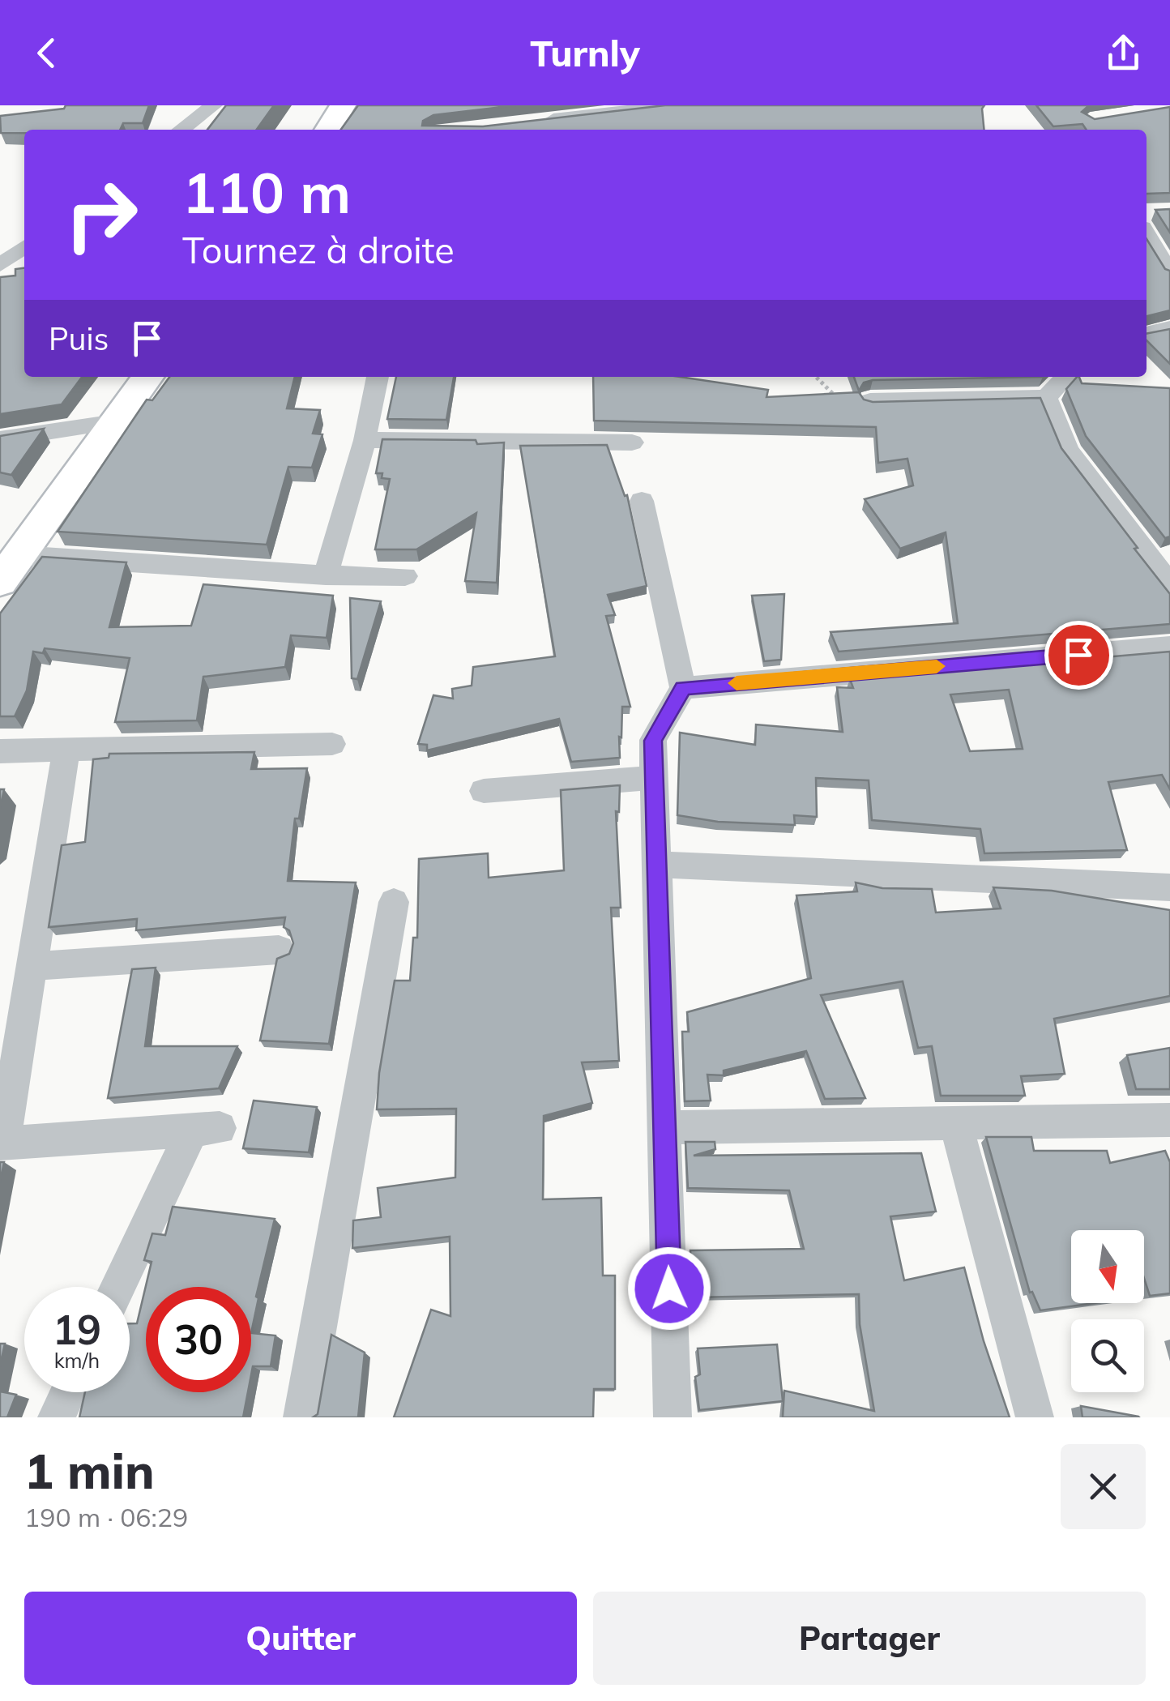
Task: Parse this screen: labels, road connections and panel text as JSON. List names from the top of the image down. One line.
{"north":"bottom","page":{"header":"Turnly","turn":["110 m","Tournez à droite"],"then":"Puis","speed":"19 km/h","limit":"30","heading":["1 min","190 m · 06:29"],"buttons":["Quitter","Partager"]}}
